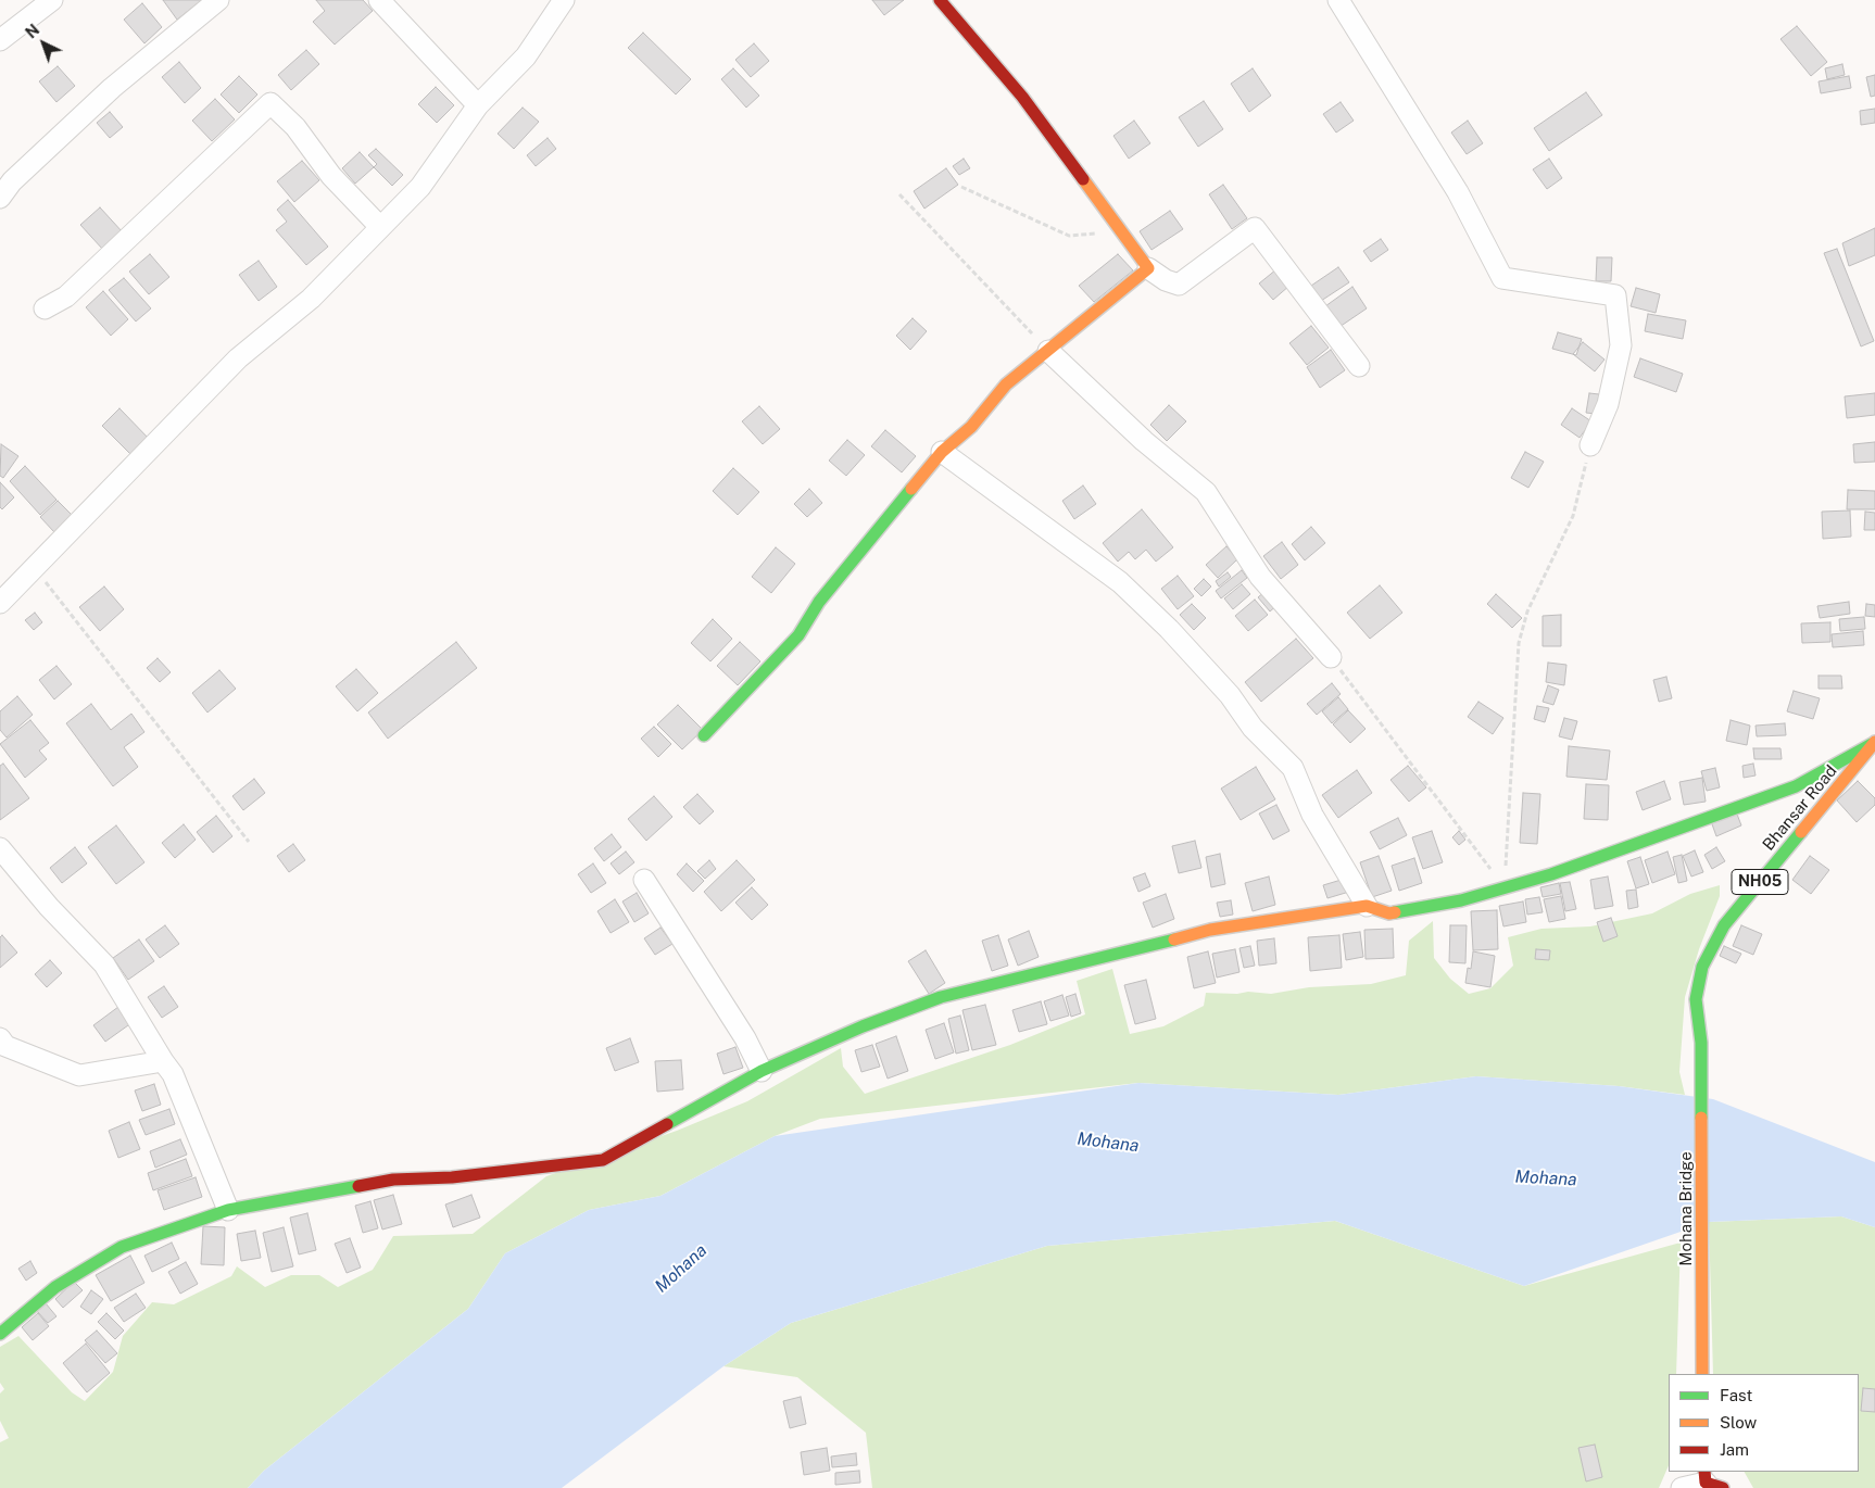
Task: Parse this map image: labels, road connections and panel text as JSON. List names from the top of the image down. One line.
{"streets":{"street":["Bhansar Road","NH05","Mohana Bridge"]},"crossings":[["Bhansar Road","Mohana Bridge"]],"water":["Mohana"],"legend":["Fast","Slow","Jam"],"north":"top left"}
